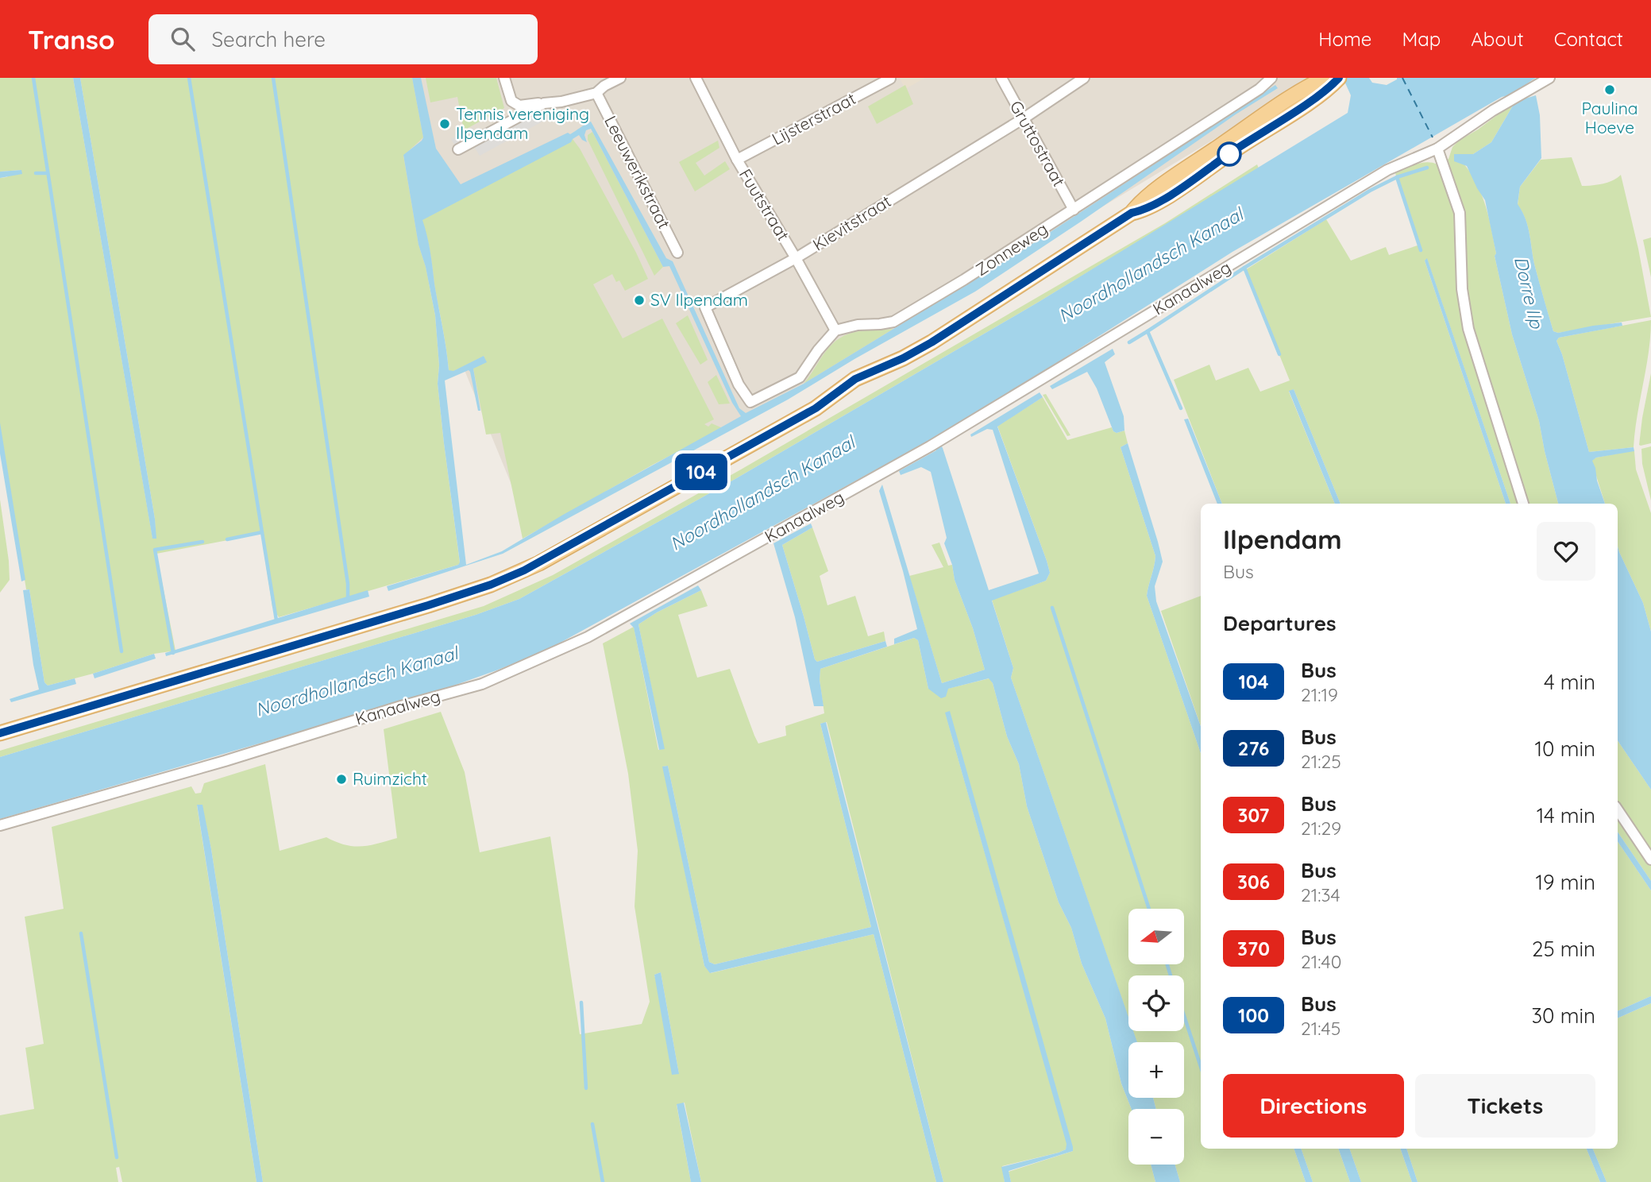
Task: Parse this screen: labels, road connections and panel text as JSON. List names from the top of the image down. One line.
{"streets":{"street":["Lijsterstraat","Gruttostraat","Leeuwerikstraat","Fuutstraat","Kievitstraat","Zonneweg","Kanaalweg"]},"crossings":[["Lijsterstraat","Fuutstraat"],["Gruttostraat","Kievitstraat"],["Gruttostraat","Zonneweg"],["Fuutstraat","Kievitstraat"],["Fuutstraat","Zonneweg"],["Kievitstraat","Zonneweg"]],"water":["Noordhollandsch Kanaal","Dorre Ilp"],"places":["Paulina Hoeve","Tennis vereniging Ilpendam","SV Ilpendam","Ruimzicht"],"lines":["bus line 104"],"north":"left","page":{"header":"Transo","search":"Search here","nav":["Home","Map","About","Contact"],"on_map":"104","heading":[["Ilpendam","Bus"],"Departures"],"list":[{"mark":"104","name":"Bus","note":"21:19","value":"4 min"},{"mark":"276","name":"Bus","note":"21:25","value":"10 min"},{"mark":"307","name":"Bus","note":"21:29","value":"14 min"},{"mark":"306","name":"Bus","note":"21:34","value":"19 min"},{"mark":"370","name":"Bus","note":"21:40","value":"25 min"},{"mark":"100","name":"Bus","note":"21:45","value":"30 min"}],"map_buttons":["+","−"],"buttons":["Directions","Tickets"]}}
